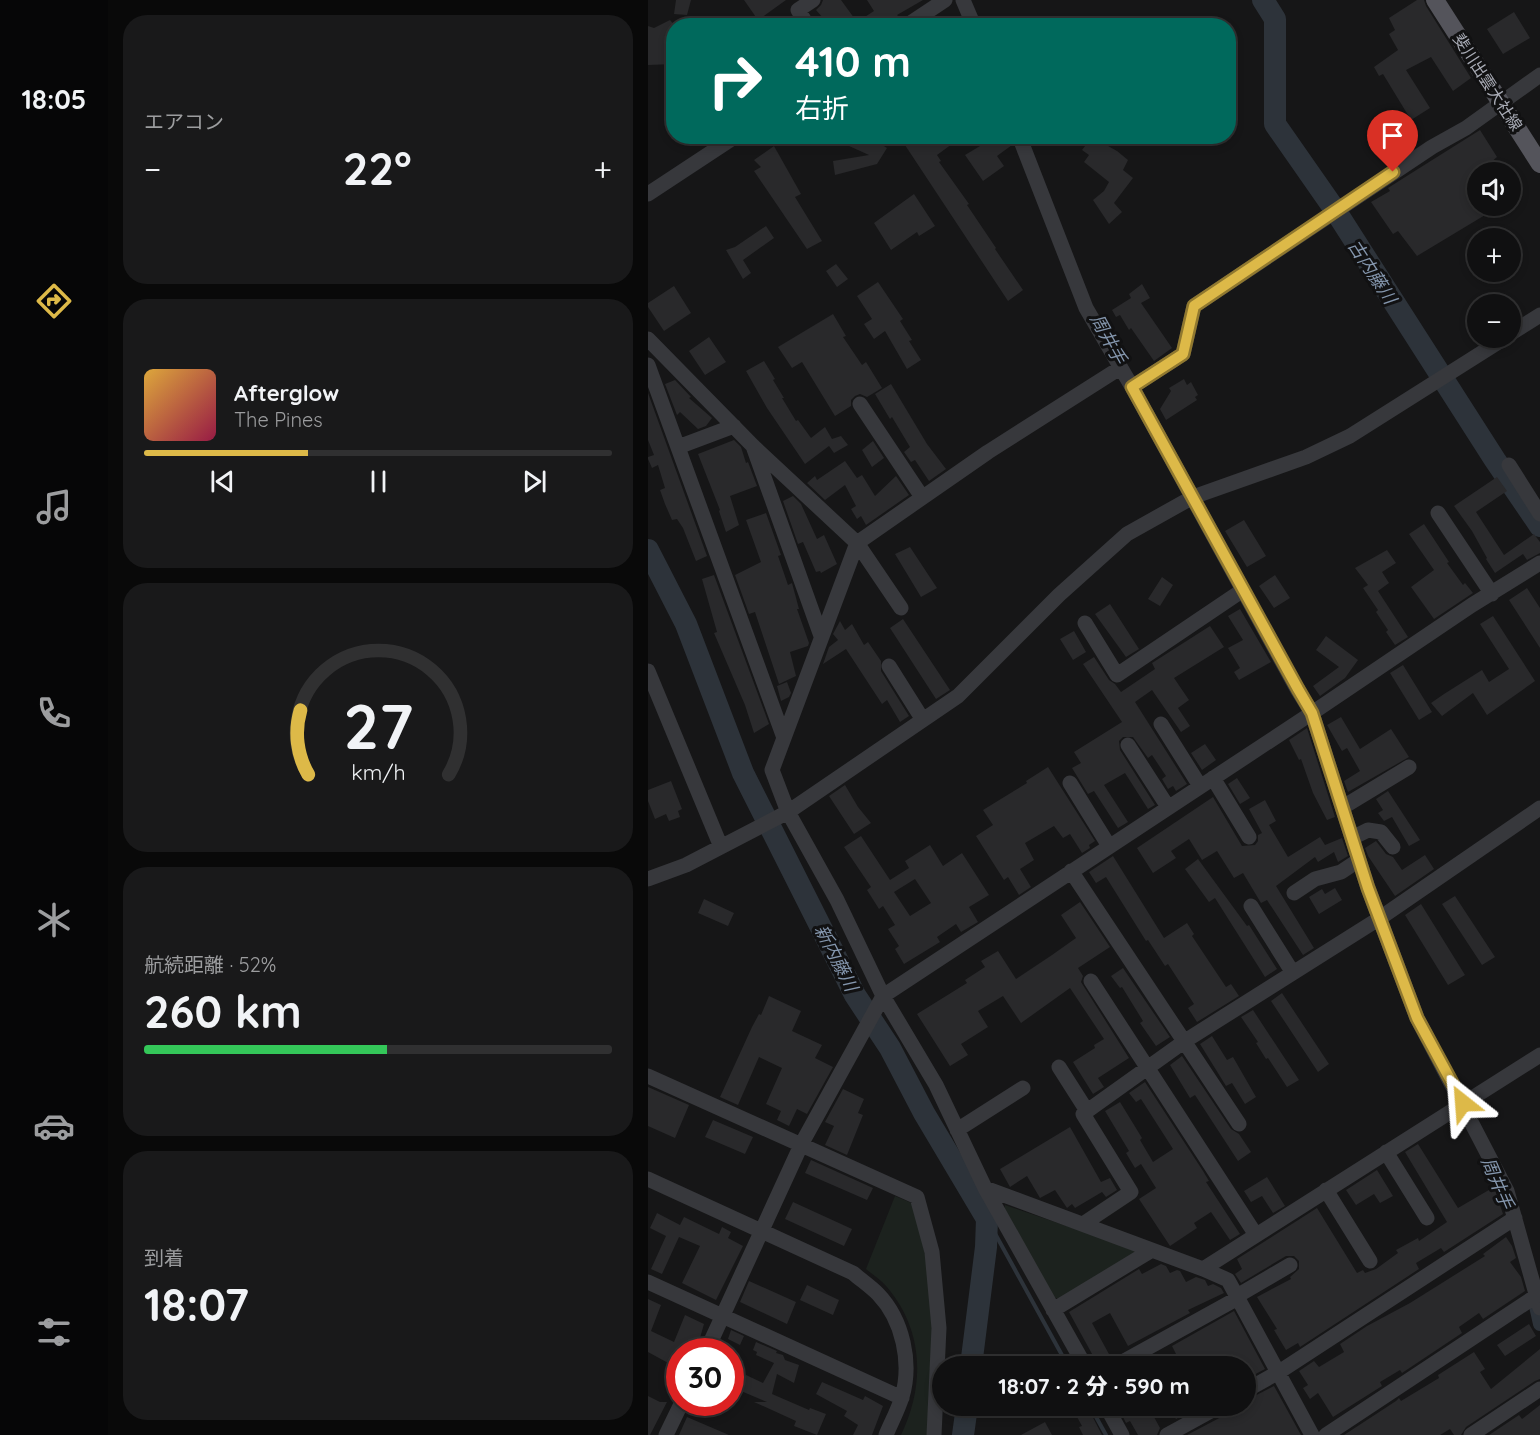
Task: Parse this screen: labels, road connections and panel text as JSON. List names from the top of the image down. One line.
{"streets":{"main road":["斐川出雲大社線"]},"water":["古内藤川","周井手","新内藤川"],"page":{"tabs":"18:05","tile":["エアコン",["航続距離 · 52%","260 km"],["到着","18:07"]],"turn":["410 m","右折"],"heat":["−","22°","+"],"map_buttons":["+","−"],"song":["Afterglow","The Pines"],"limit":"30","trip":"18:07 · 2 分 · 590 m","gauge":["27","km/h"]}}
